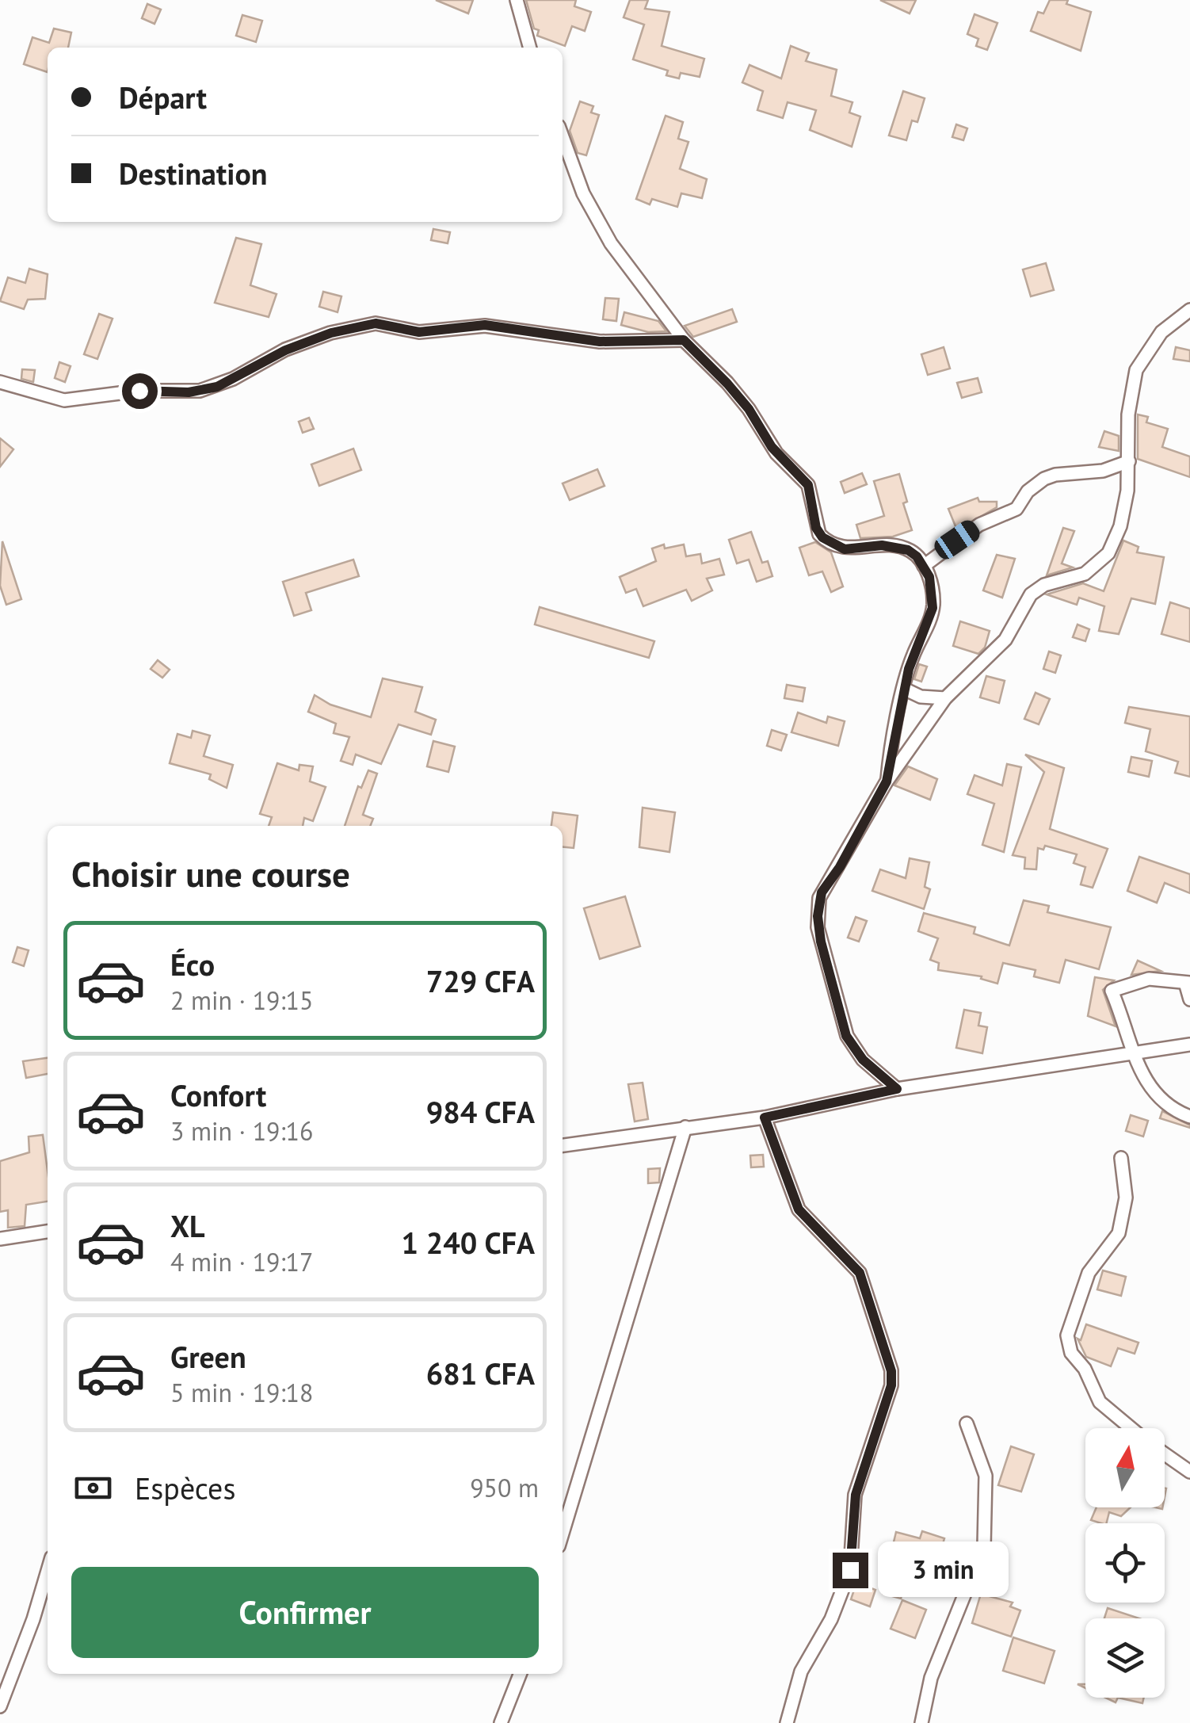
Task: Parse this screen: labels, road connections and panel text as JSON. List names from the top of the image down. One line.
{"north":"top","page":{"banner":["Départ","Destination"],"heading":"Choisir une course","list":[{"name":"Éco","note":"2 min · 19:15","value":"729 CFA"},{"name":"Confort","note":"3 min · 19:16","value":"984 CFA"},{"name":"XL","note":"4 min · 19:17","value":"1 240 CFA"},{"name":"Green","note":"5 min · 19:18","value":"681 CFA"}],"pay":["Espèces","950 m"],"bubble":"3 min","buttons":"Confirmer"}}
